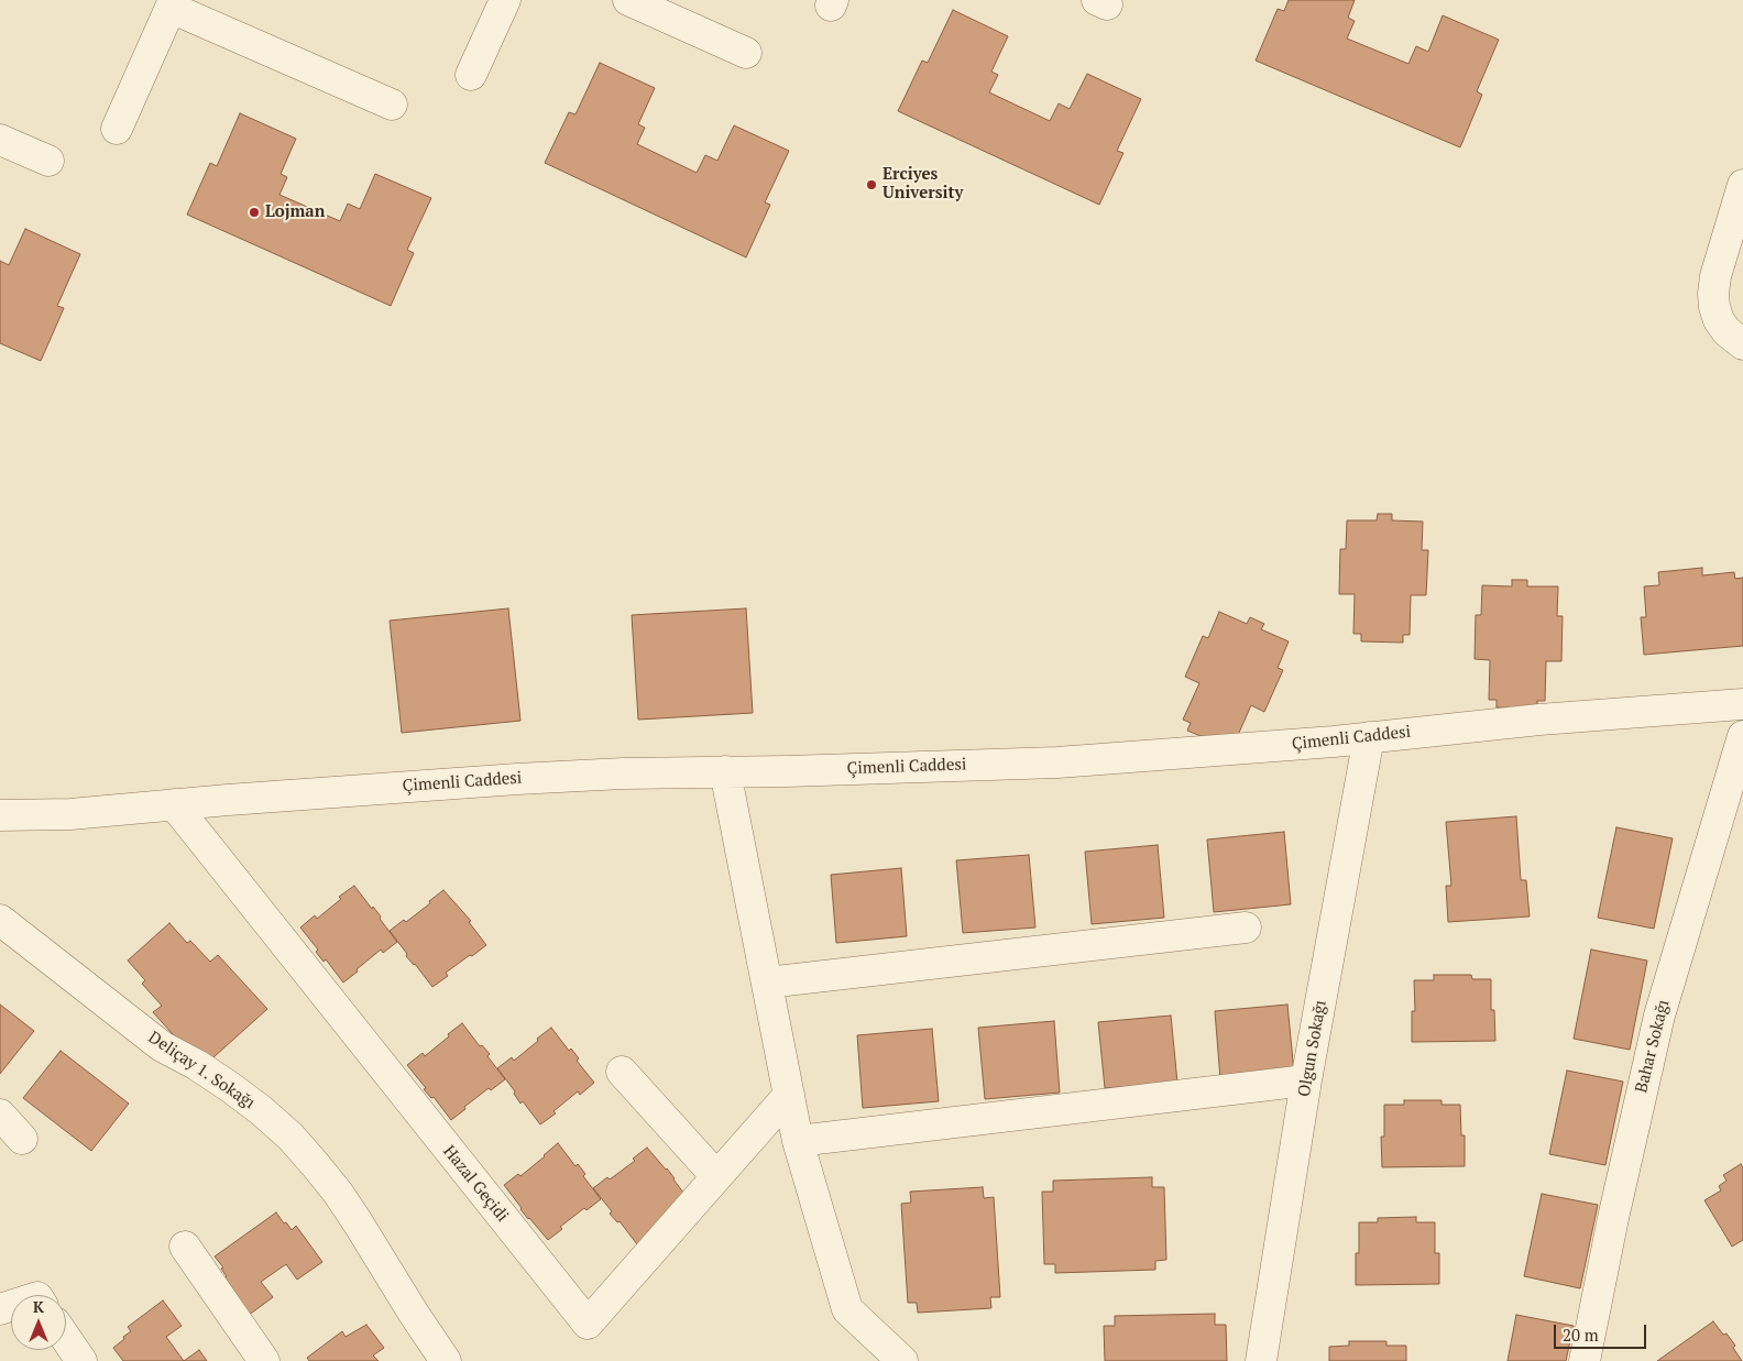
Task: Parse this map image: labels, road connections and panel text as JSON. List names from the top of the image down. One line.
{"streets":{"street":["Çimenli Caddesi","Bahar Sokağı","Olgun Sokağı","Deliçay 1. Sokağı","Hazal Geçidi"]},"crossings":[["Çimenli Caddesi","Olgun Sokağı"],["Çimenli Caddesi","Hazal Geçidi"]],"places":["Erciyes University","Lojman"],"scale_bar":"20 m","north":"top"}
